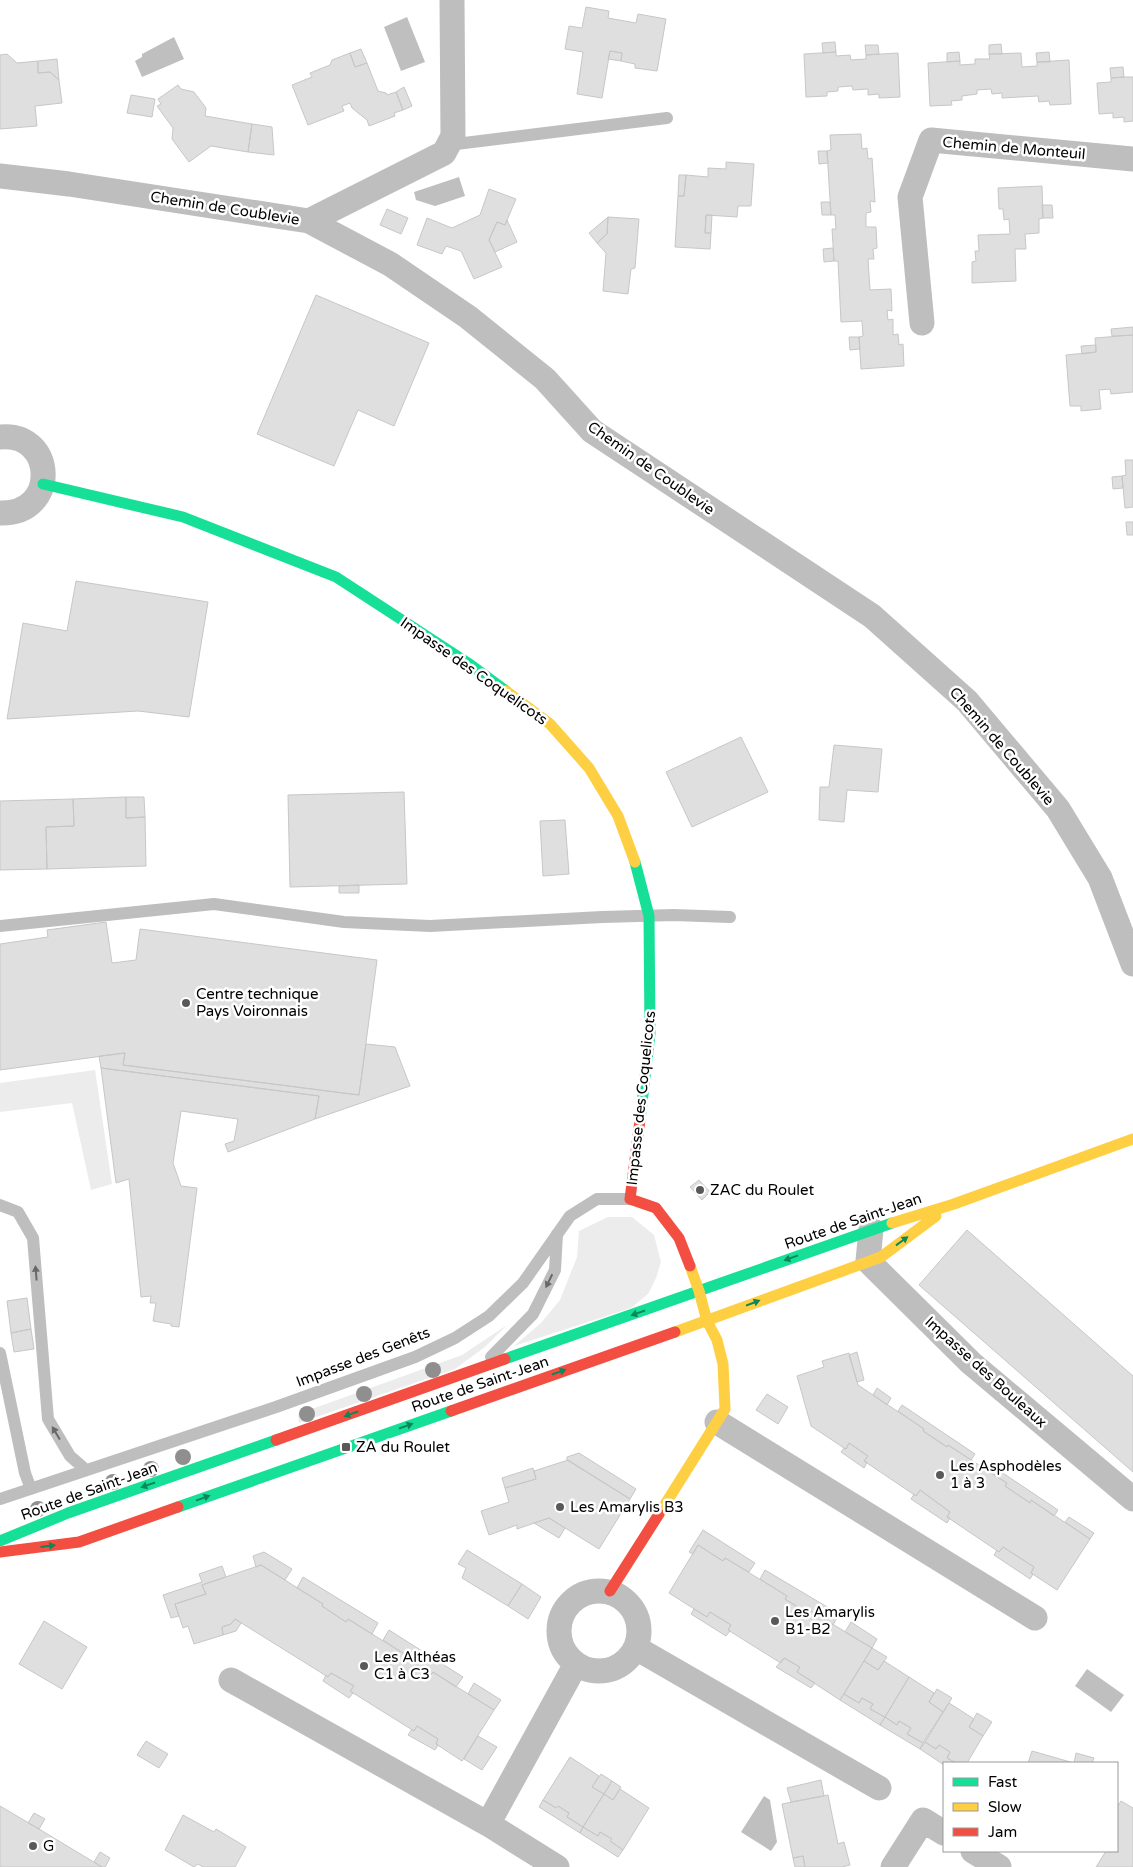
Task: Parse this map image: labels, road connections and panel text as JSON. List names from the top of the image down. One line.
{"streets":{"main road":["Impasse des Coquelicots","Route de Saint-Jean","Impasse des Genêts"],"street":["Chemin de Monteuil","Chemin de Coublevie","Impasse des Bouleaux"]},"crossings":[["Impasse des Coquelicots","Impasse des Genêts"],["Route de Saint-Jean","Impasse des Genêts"],["Route de Saint-Jean","Impasse des Bouleaux"]],"places":{"other":["Centre technique Pays Voironnais","ZAC du Roulet","Les Asphodèles 1 à 3","Les Amarylis B3","Les Amarylis B1-B2","Les Althéas C1 à C3","G"],"transit":["ZA du Roulet"]},"legend":["Fast","Slow","Jam"]}
